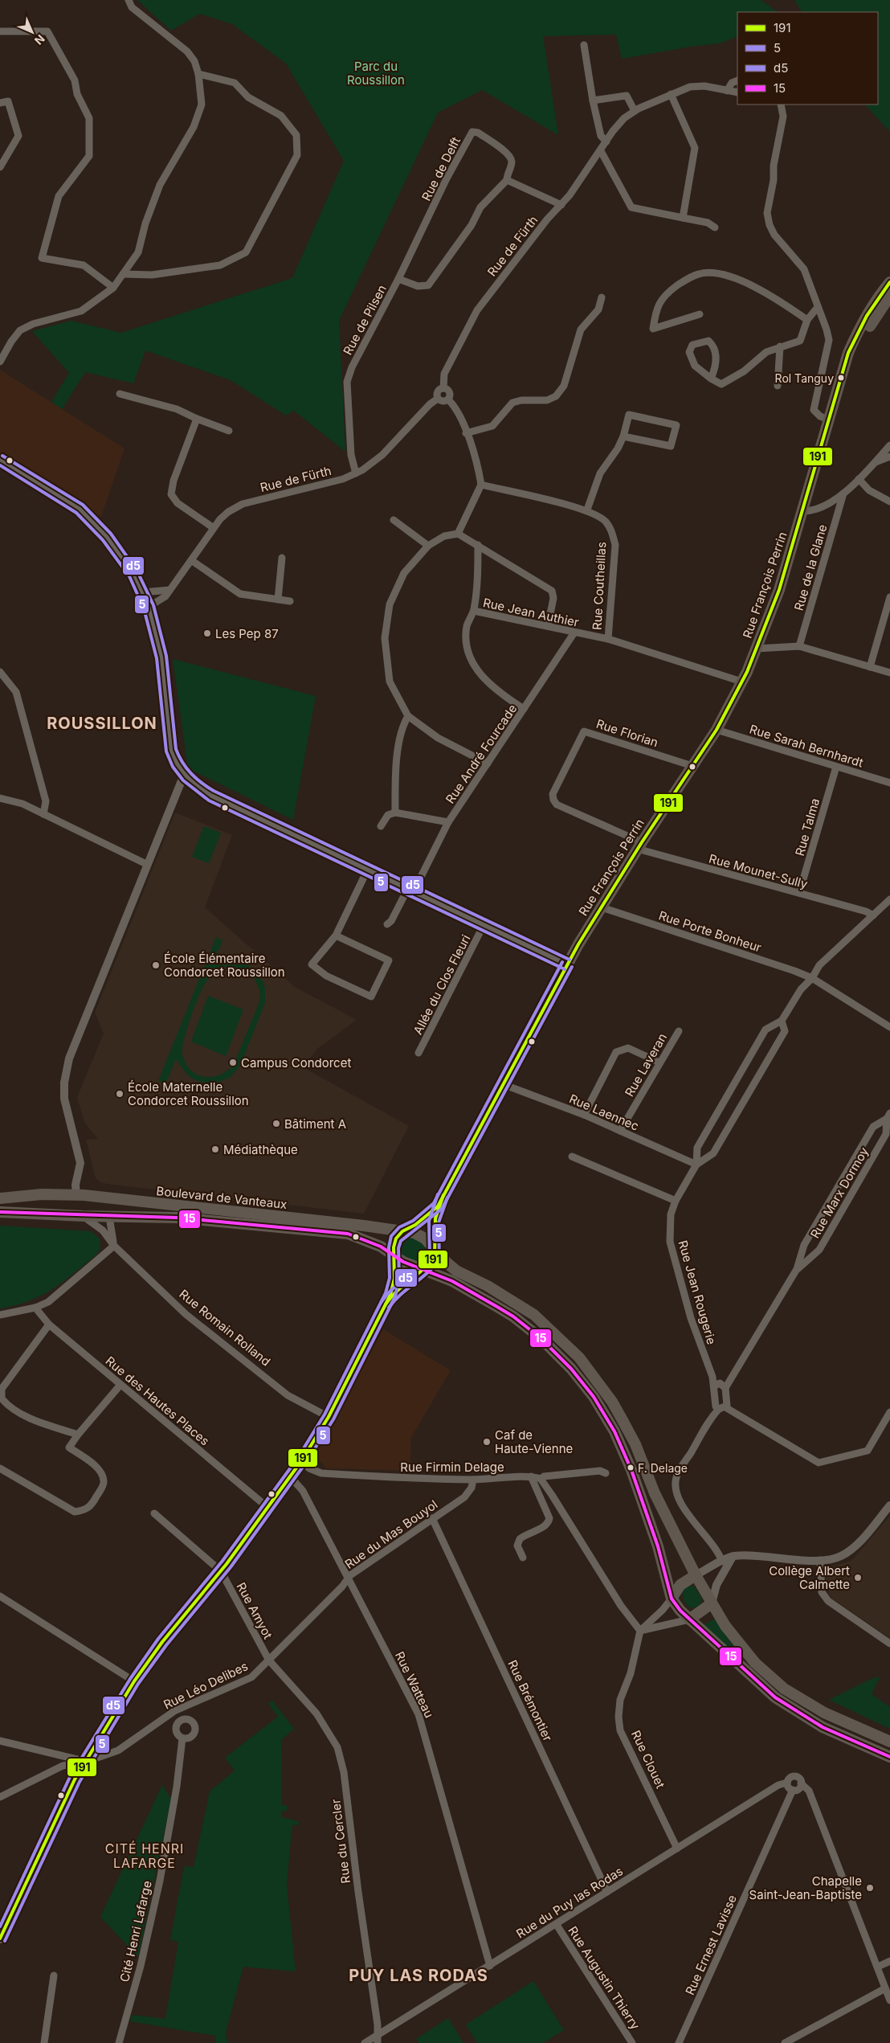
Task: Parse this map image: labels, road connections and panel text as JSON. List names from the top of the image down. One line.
{"streets":{"main road":["Rue François Perrin","Boulevard de Vanteaux"],"street":["Rue de Delft","Rue de Fürth","Rue de Pilsen","Rue de la Glane","Rue Coutheillas","Rue Jean Authier","Rue Florian","Rue Sarah Bernhardt","Rue André Fourcade","Rue Talma","Rue Mounet-Sully","Rue Porte Bonheur","Allée du Clos Fleuri","Rue Laveran","Rue Laennec","Rue Marx Dormoy","Rue Jean Rougerie","Rue Romain Rolland","Rue des Hautes Places","Rue Firmin Delage","Rue du Mas Bouyol","Rue Amyot","Rue Watteau","Rue Léo Delibes","Rue Brémontier","Rue Clouet","Rue du Cercler","Rue du Puy las Rodas","Cité Henri Lafarge","Rue Ernest Lavisse","Rue Augustin Thierry"]},"crossings":[["Rue de Delft","Rue de Pilsen"],["Rue de Fürth","Rue de Pilsen"],["Rue François Perrin","Rue Coutheillas"],["Rue François Perrin","Rue Florian"],["Rue François Perrin","Rue Sarah Bernhardt"],["Rue François Perrin","Rue Mounet-Sully"],["Rue François Perrin","Rue Porte Bonheur"],["Rue François Perrin","Rue Laennec"],["Rue François Perrin","Boulevard de Vanteaux"],["Rue François Perrin","Rue Romain Rolland"],["Rue François Perrin","Rue des Hautes Places"],["Rue François Perrin","Rue Firmin Delage"],["Rue François Perrin","Rue Amyot"],["Rue François Perrin","Rue Watteau"],["Rue François Perrin","Rue Léo Delibes"],["Rue Coutheillas","Rue Jean Authier"],["Rue Jean Authier","Rue André Fourcade"],["Rue Florian","Rue Mounet-Sully"],["Rue Sarah Bernhardt","Rue Talma"],["Rue Talma","Rue Mounet-Sully"],["Rue Mounet-Sully","Rue Jean Rougerie"],["Rue Porte Bonheur","Rue Jean Rougerie"],["Rue Laveran","Rue Laennec"],["Rue Laennec","Rue Jean Rougerie"],["Boulevard de Vanteaux","Rue Romain Rolland"],["Rue Firmin Delage","Rue du Mas Bouyol"],["Rue du Mas Bouyol","Rue Amyot"],["Rue du Mas Bouyol","Rue Watteau"],["Rue du Mas Bouyol","Rue Léo Delibes"],["Rue du Mas Bouyol","Rue Brémontier"],["Rue du Mas Bouyol","Rue du Cercler"],["Rue Amyot","Rue Léo Delibes"],["Rue Amyot","Rue du Cercler"],["Rue Watteau","Rue du Puy las Rodas"],["Rue Léo Delibes","Rue du Cercler"],["Rue Brémontier","Rue du Puy las Rodas"],["Rue Clouet","Rue du Puy las Rodas"],["Rue du Cercler","Rue du Puy las Rodas"],["Rue du Puy las Rodas","Rue Ernest Lavisse"],["Rue du Puy las Rodas","Rue Augustin Thierry"]],"districts":["ROUSSILLON","CITÉ HENRI LAFARGE","PUY LAS RODAS"],"parks":["Parc du Roussillon"],"places":["Rol Tanguy","Les Pep 87","École Élémentaire Condorcet Roussillon","Campus Condorcet","École Maternelle Condorcet Roussillon","Bâtiment A","Médiathèque","Caf de Haute-Vienne","F. Delage","Collège Albert Calmette","Chapelle Saint-Jean-Baptiste"],"lines":["transit line 191","transit line d5","transit line 5","transit line 15"],"legend":["191","5","d5","15"],"north":"bottom right"}
